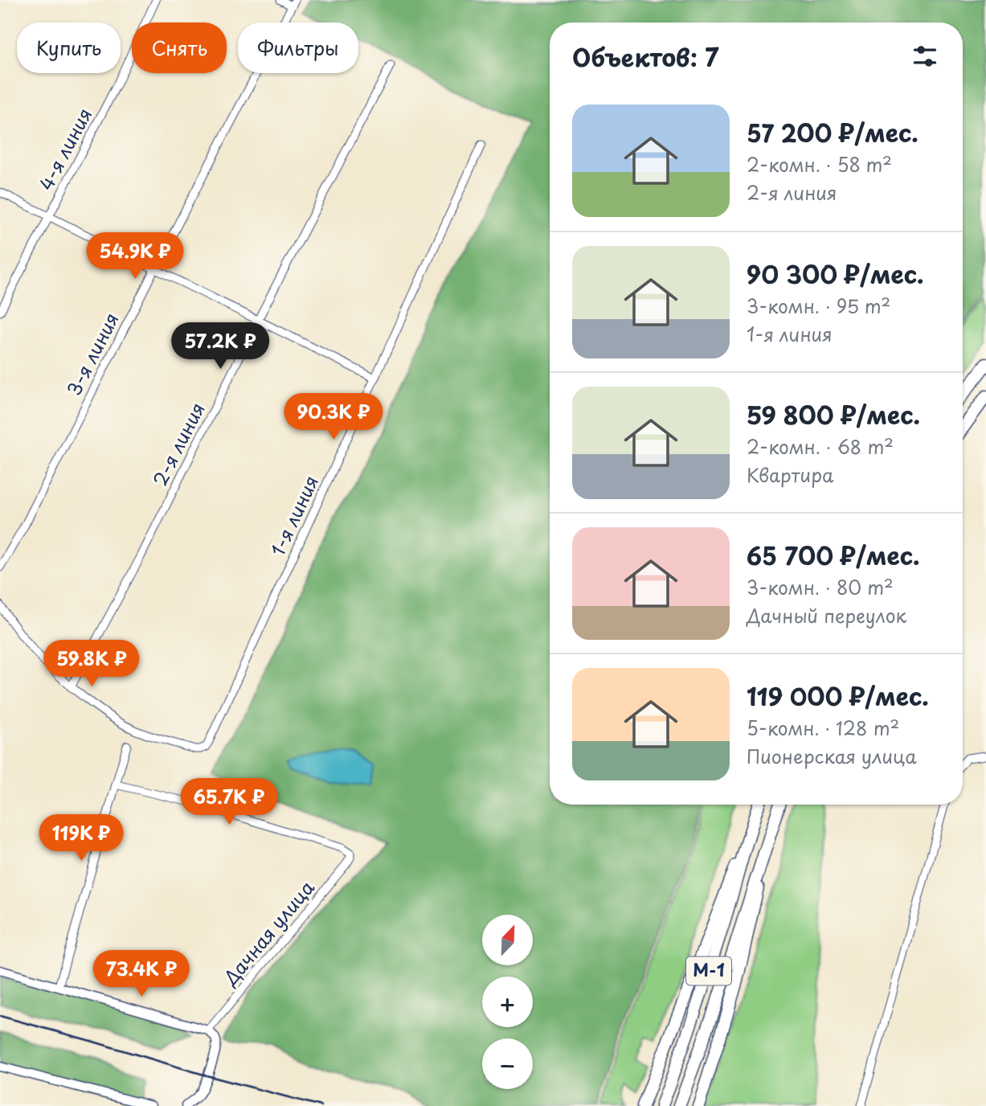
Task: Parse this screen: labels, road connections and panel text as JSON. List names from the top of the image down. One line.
{"streets":{"main road":["М-1"],"street":["4-я линия","3-я линия","2-я линия","1-я линия","Дачная улица"]},"crossings":[["2-я линия","1-я линия"]],"north":"top right","page":{"chip":["Купить","Снять","Фильтры"],"heading":"Объектов: 7","list":[{"name":"57 200 ₽/мес.","note":"2-комн. · 58 m² · 2-я линия"},{"name":"90 300 ₽/мес.","note":"3-комн. · 95 m² · 1-я линия"},{"name":"59 800 ₽/мес.","note":"2-комн. · 68 m² · Квартира"},{"name":"65 700 ₽/мес.","note":"3-комн. · 80 m² · Дачный переулок"},{"name":"119 000 ₽/мес.","note":"5-комн. · 128 m² · Пионерская улица"}],"price":["54.9K ₽","57.2K ₽","90.3K ₽","59.8K ₽","65.7K ₽","119K ₽","73.4K ₽"],"map_buttons":["+","−"]}}
